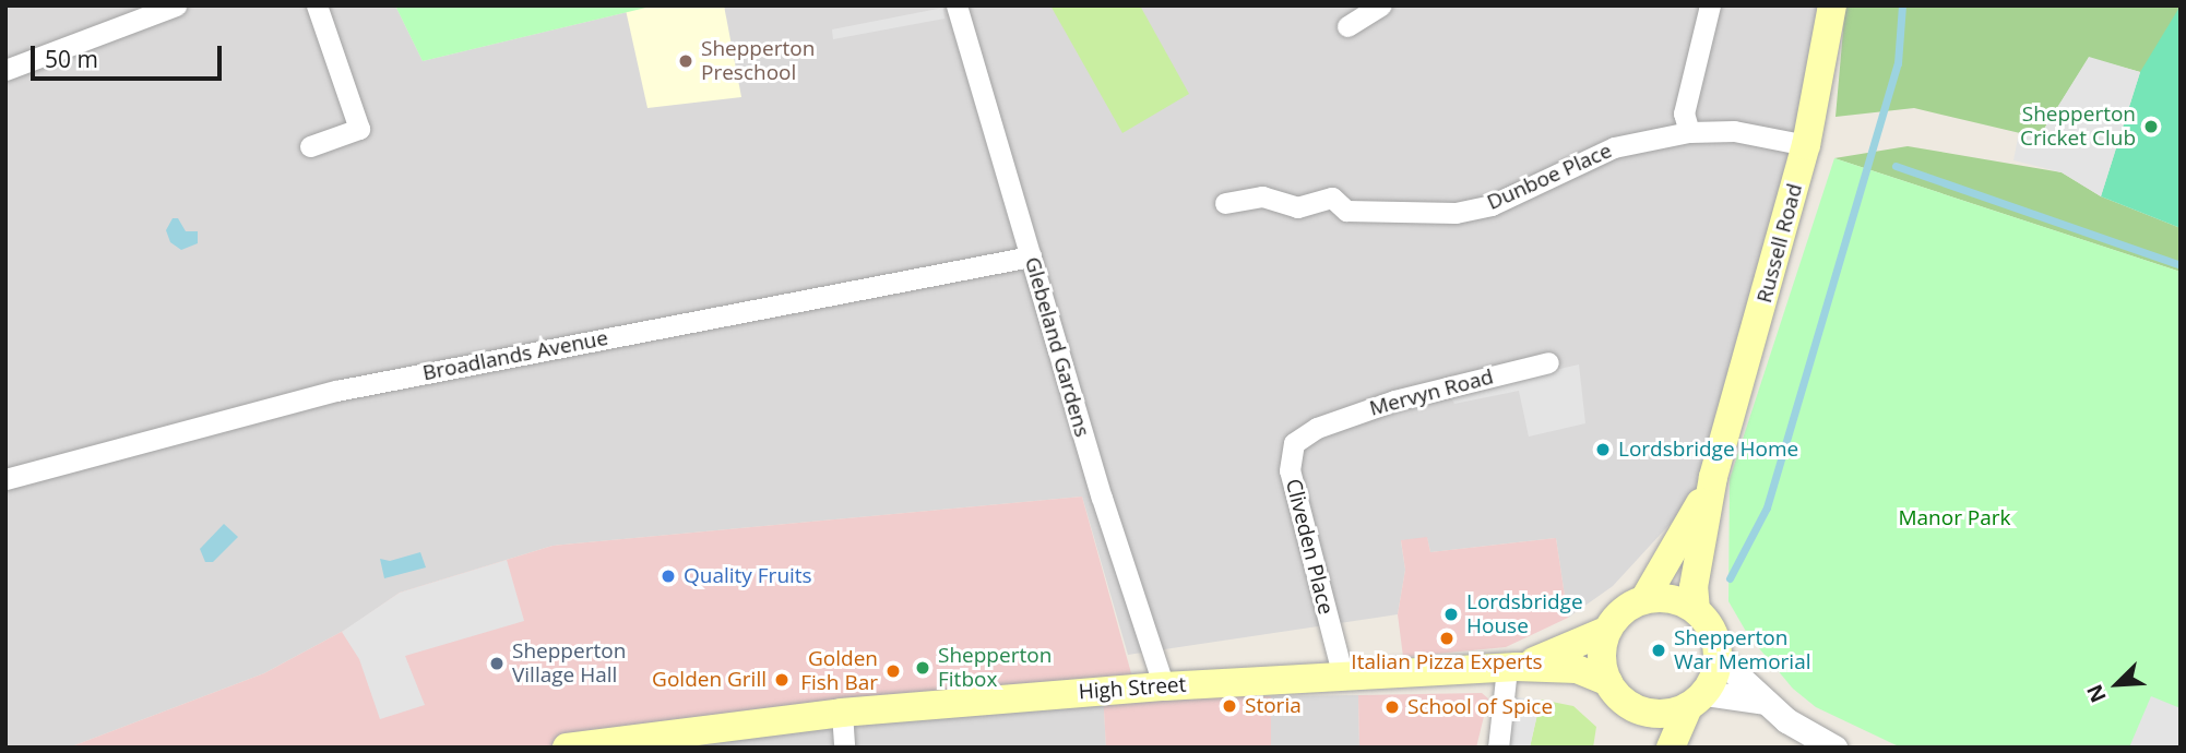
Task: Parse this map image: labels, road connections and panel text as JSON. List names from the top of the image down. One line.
{"streets":{"main road":["Russell Road","High Street"],"street":["Dunboe Place","Glebeland Gardens","Broadlands Avenue","Mervyn Road","Cliveden Place"]},"crossings":[["Dunboe Place","Russell Road"],["Russell Road","High Street"],["Glebeland Gardens","Broadlands Avenue"],["Glebeland Gardens","High Street"],["Mervyn Road","Cliveden Place"],["Cliveden Place","High Street"]],"parks":["Manor Park"],"places":["Shepperton Preschool","Shepperton Cricket Club","Lordsbridge Home","Quality Fruits","Lordsbridge House","Italian Pizza Experts","Shepperton War Memorial","Shepperton Village Hall","Shepperton Fitbox","Golden Fish Bar","Golden Grill","Storia","School of Spice"],"scale_bar":"50 m","north":"bottom left"}
